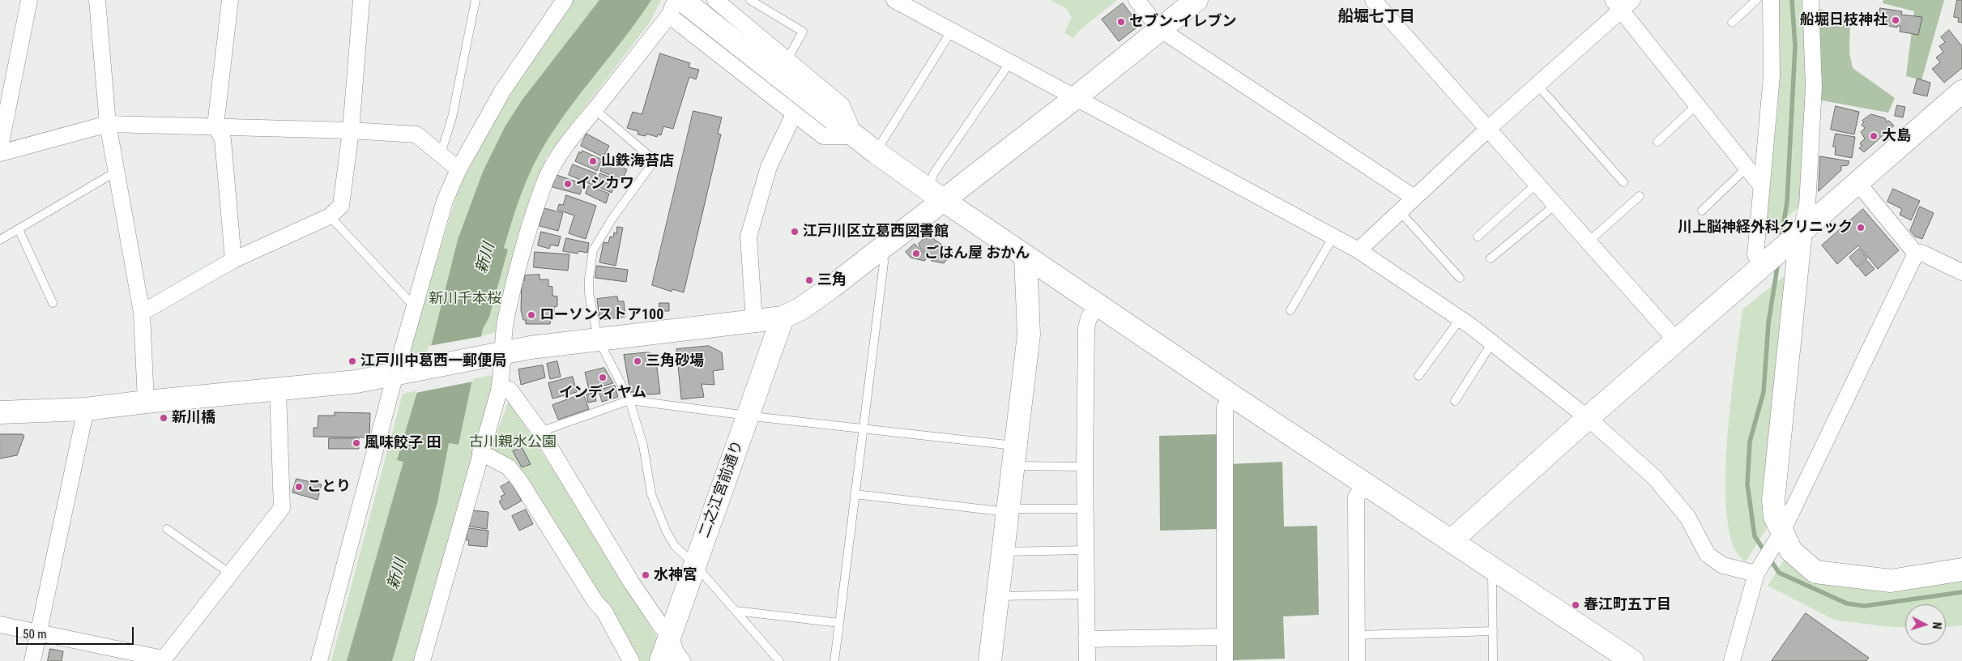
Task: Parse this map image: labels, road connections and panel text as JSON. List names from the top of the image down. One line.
{"streets":{"street":["二之江宮前通り"]},"districts":["船堀七丁目"],"water":["新川"],"parks":["新川千本桜","古川親水公園"],"places":["船堀日枝神社","セブン-イレブン","大島","山鉄海苔店","イシカワ","川上脳神経外科クリニック","江戸川区立葛西図書館","ごはん屋 おかん","三角","ローソンストア100","江戸川中葛西一郵便局","三角砂場","インディヤム","新川橋","風味餃子 田","ことり","水神宮","春江町五丁目"],"scale_bar":"50 m","north":"right"}
